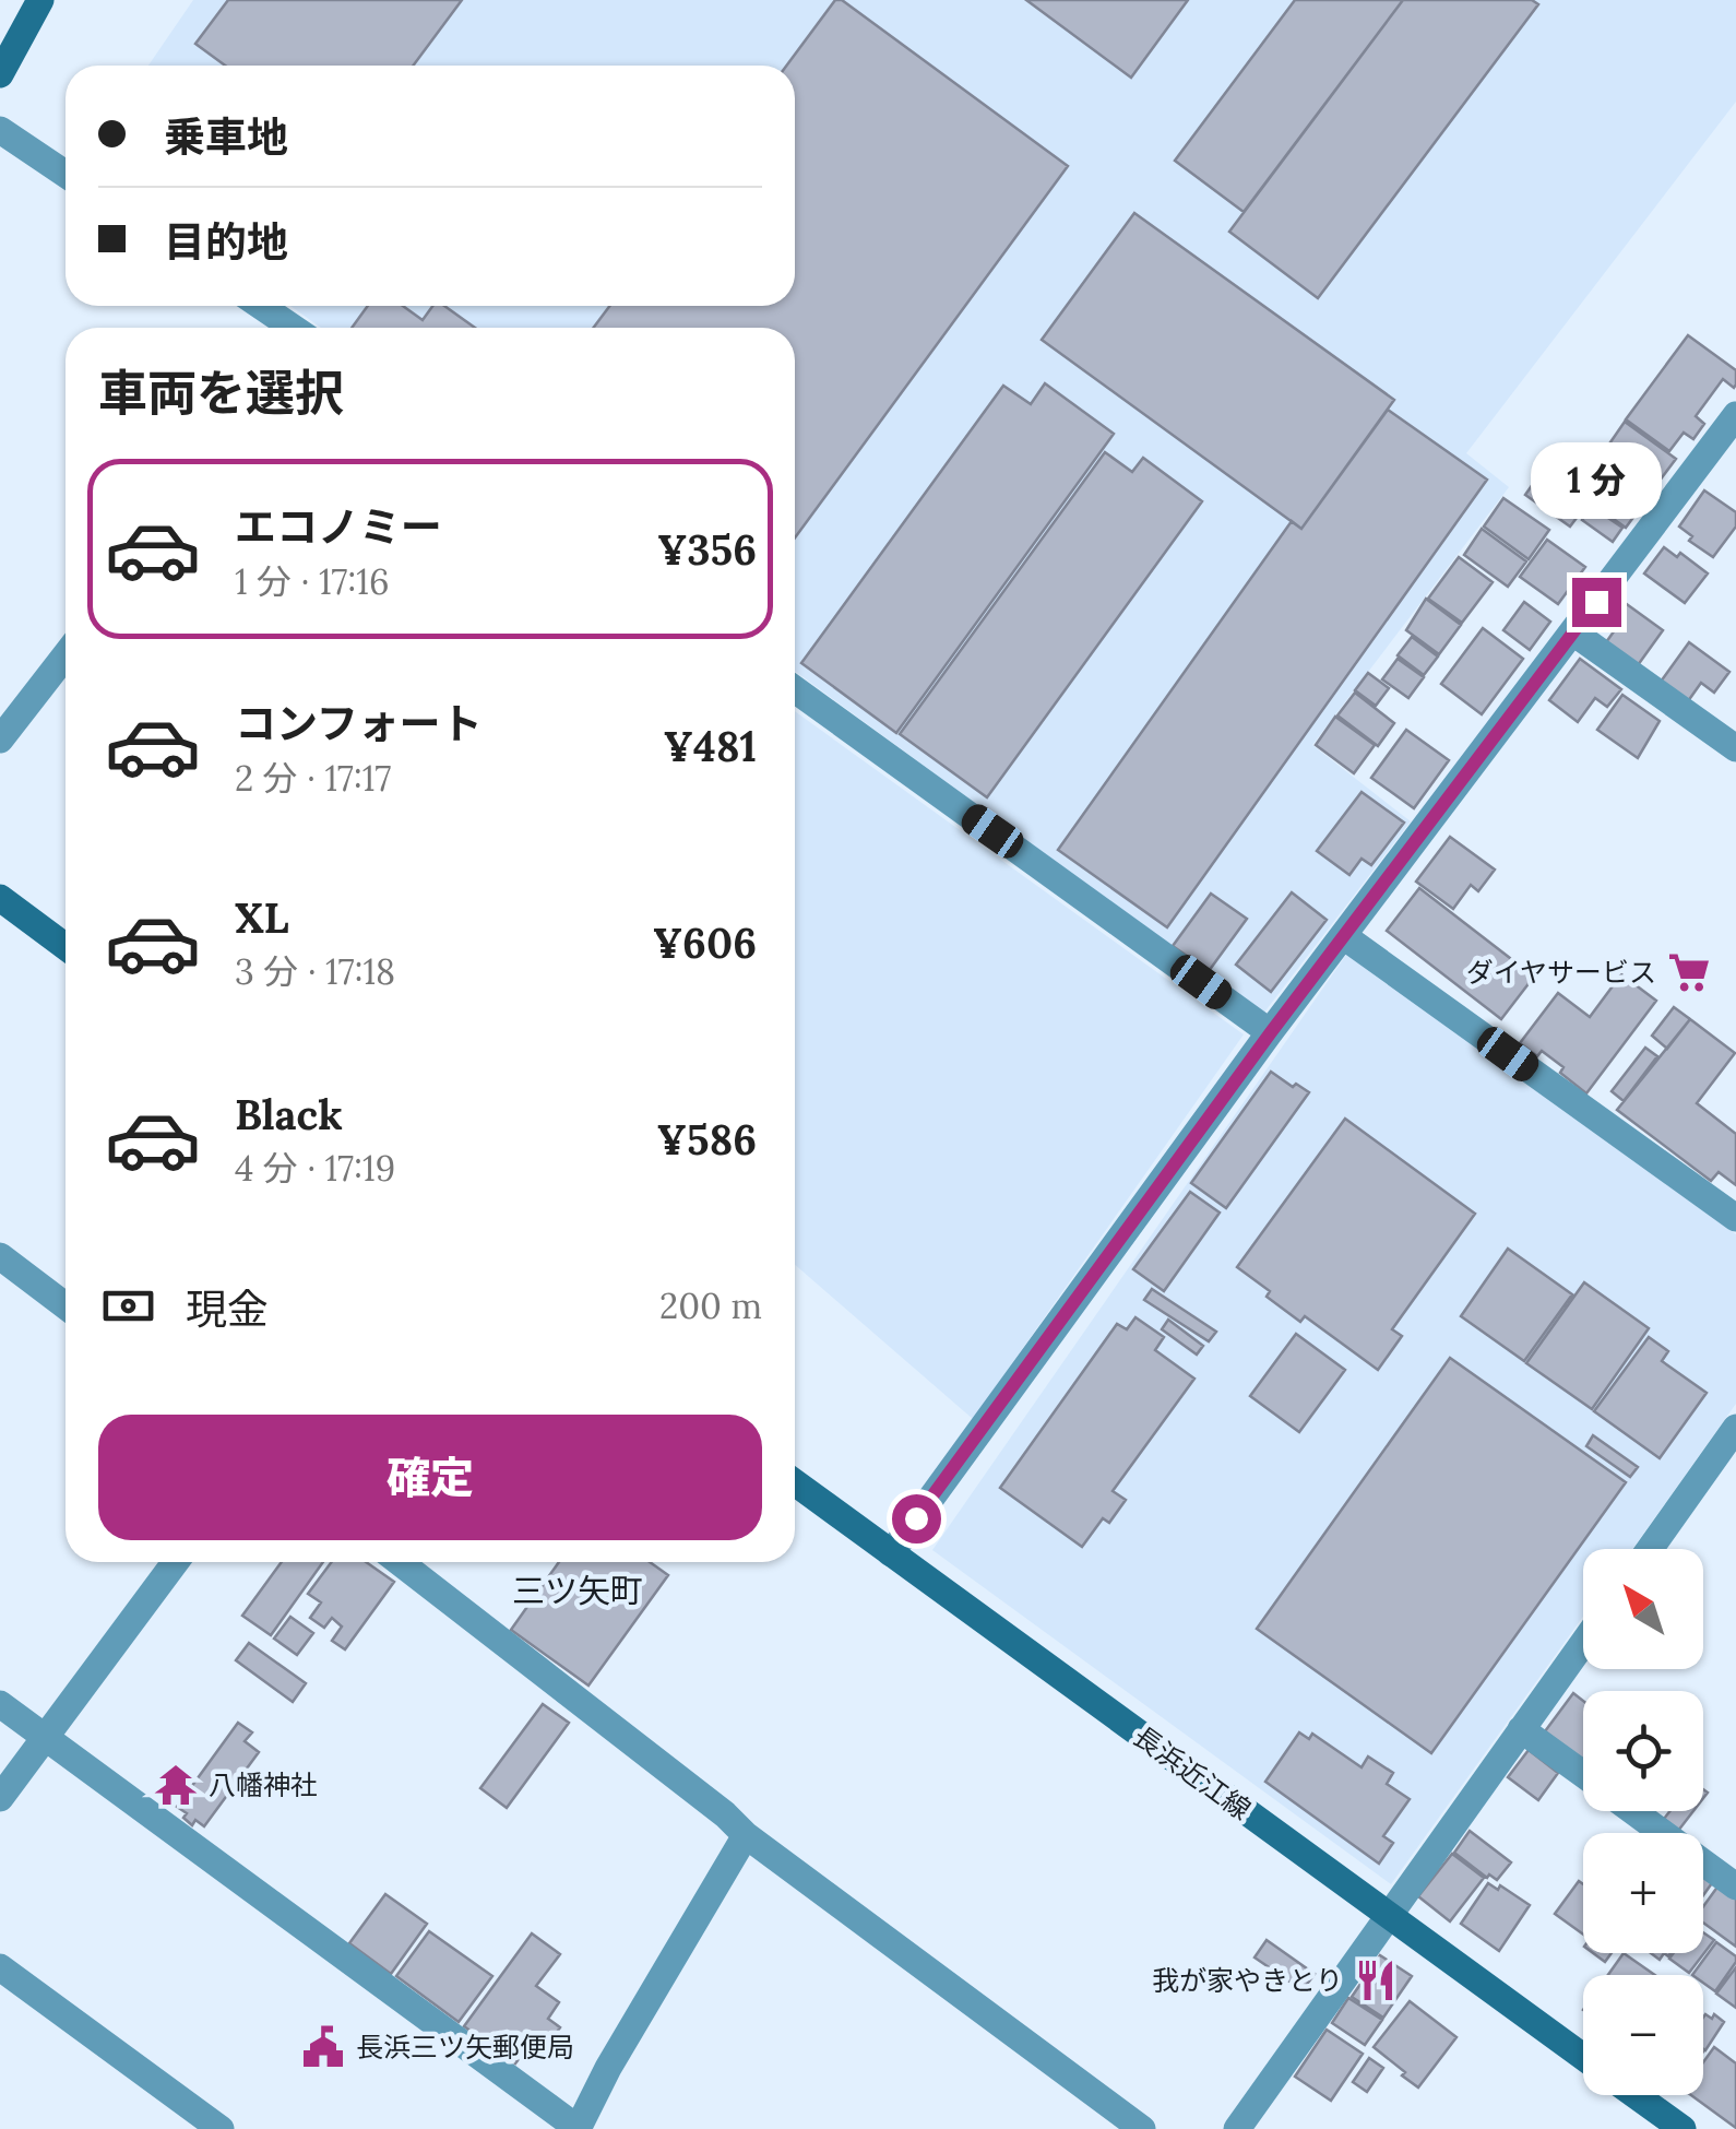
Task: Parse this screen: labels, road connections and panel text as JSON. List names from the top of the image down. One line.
{"streets":{"main road":["長浜近江線"]},"districts":["三ツ矢町"],"places":{"supermarket":["ダイヤサービス"],"temple":["八幡神社"],"restaurant":["我が家やきとり"],"public building":["長浜三ツ矢郵便局"]},"north":"top left","page":{"banner":["乗車地","目的地"],"heading":"車両を選択","bubble":"1 分","list":[{"name":"エコノミー","note":"1 分 · 17:16","value":"¥356"},{"name":"コンフォート","note":"2 分 · 17:17","value":"¥481"},{"name":"XL","note":"3 分 · 17:18","value":"¥606"},{"name":"Black","note":"4 分 · 17:19","value":"¥586"}],"pay":["現金","200 m"],"buttons":"確定","map_buttons":["+","−"]}}
